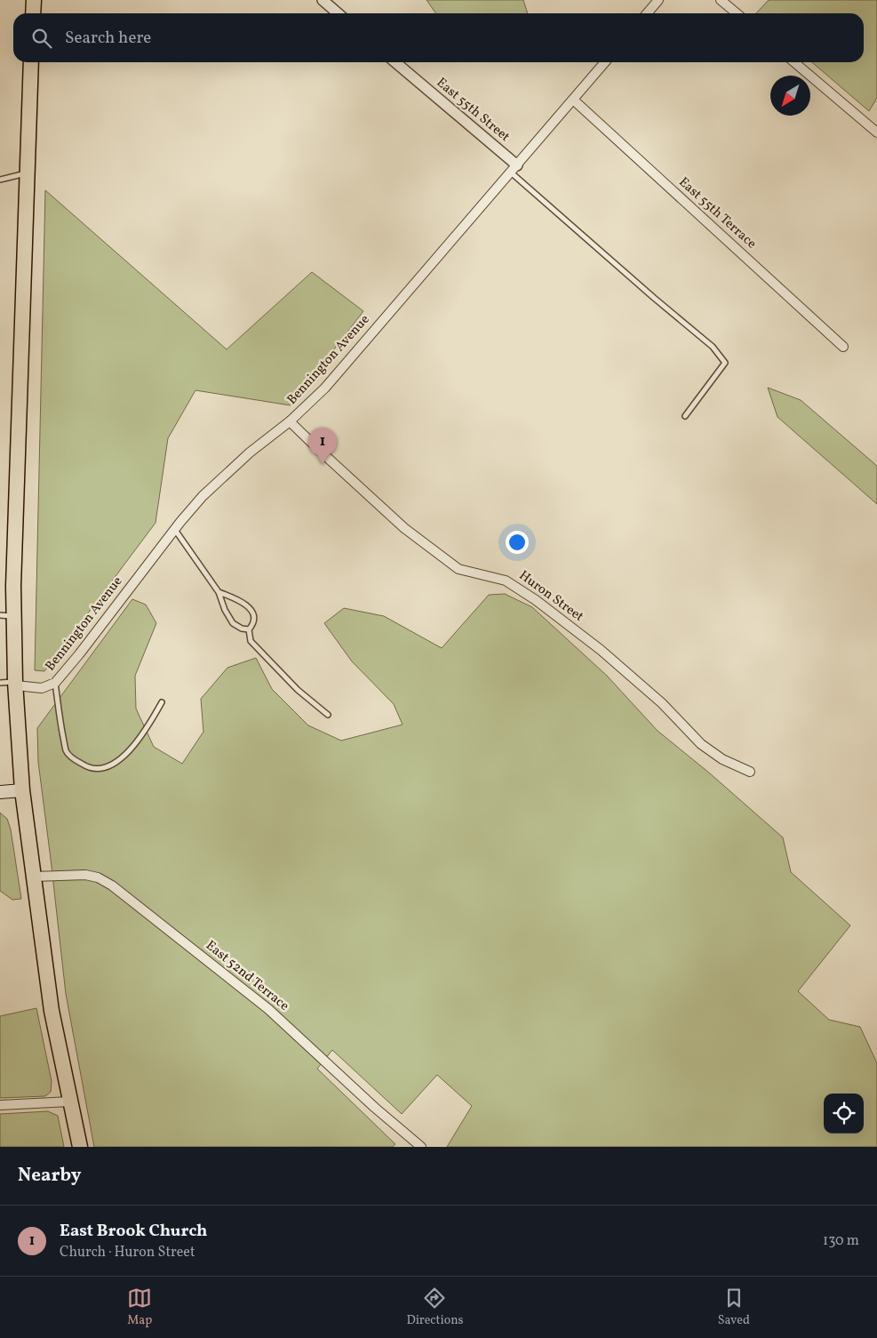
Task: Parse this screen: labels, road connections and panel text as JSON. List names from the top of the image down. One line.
{"streets":{"street":["East 55th Street","East 55th Terrace","Bennington Avenue","Huron Street","East 52nd Terrace"]},"crossings":[["East 55th Street","Bennington Avenue"],["East 55th Terrace","Bennington Avenue"],["Bennington Avenue","Huron Street"]],"north":"bottom left","page":{"search":"Search here","pins":"1","heading":"Nearby","list":[{"mark":"1","name":"East Brook Church","note":"Church · Huron Street","value":"130 m"}],"nav":["Map","Directions","Saved"]}}
